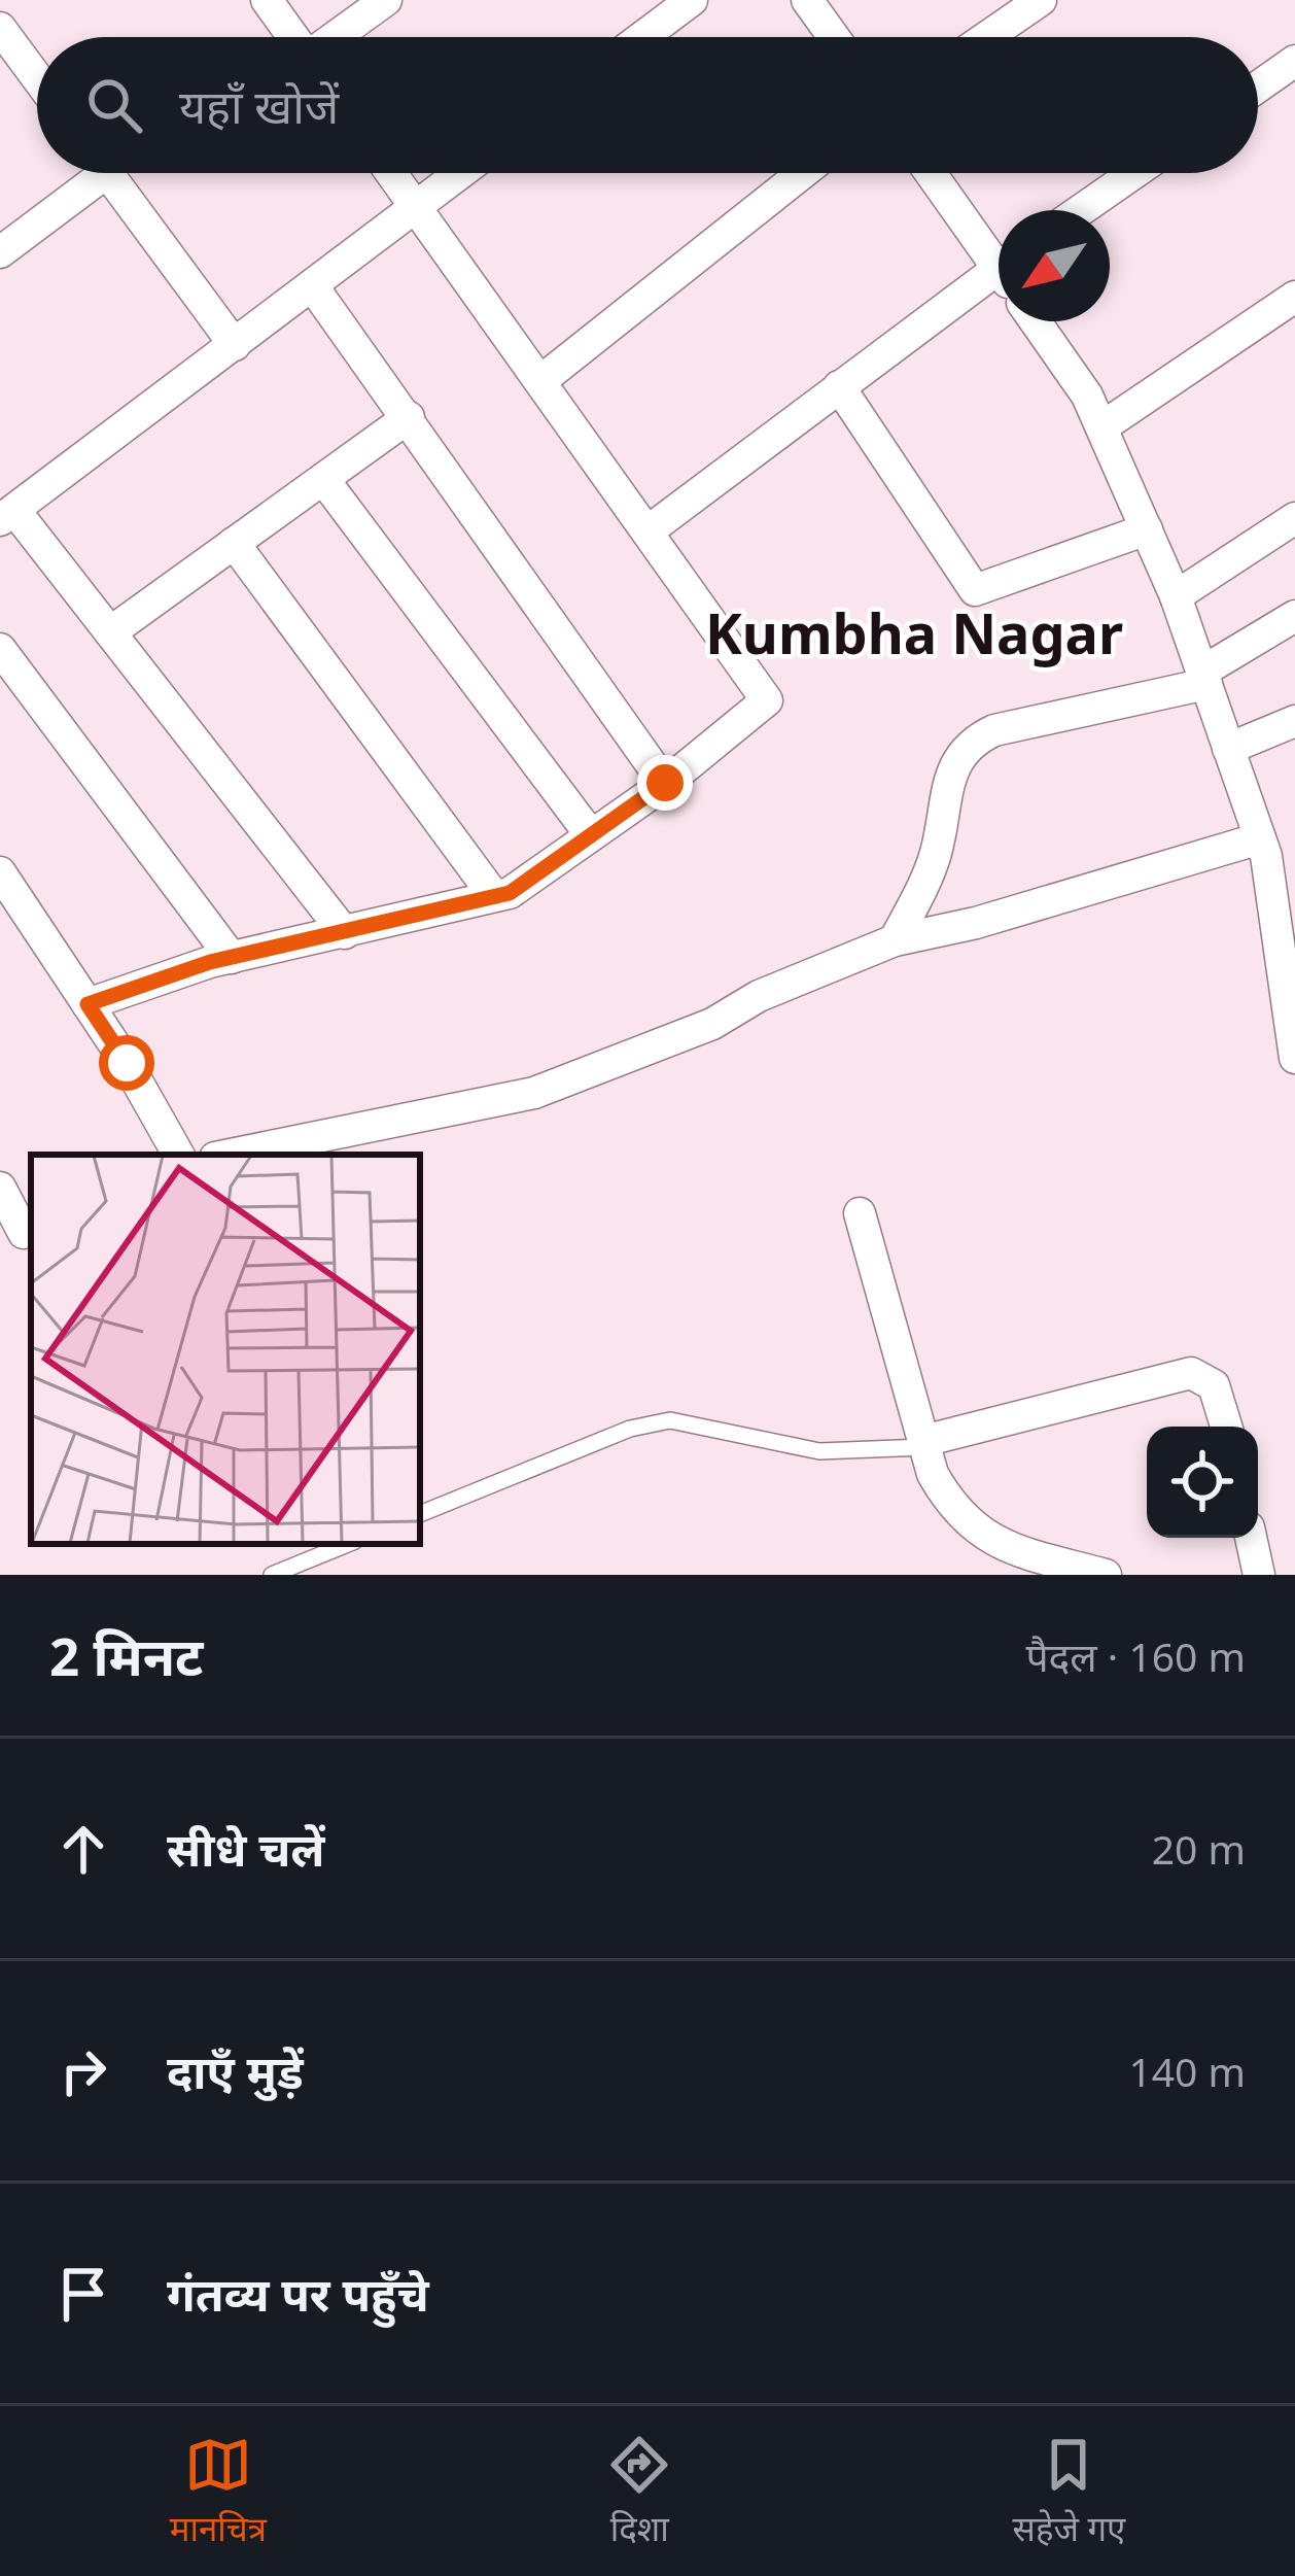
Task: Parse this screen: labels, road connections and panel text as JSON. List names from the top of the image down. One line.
{"districts":["Kumbha Nagar"],"north":"bottom left","page":{"search":"यहाँ खोजें","heading":["2 मिनट","पैदल · 160 m"],"list":[["सीधे चलें","20 m"],["दाएँ मुड़ें","140 m"],"गंतव्य पर पहुँचे"],"nav":["मानचित्र","दिशा","सहेजे गए"]}}
